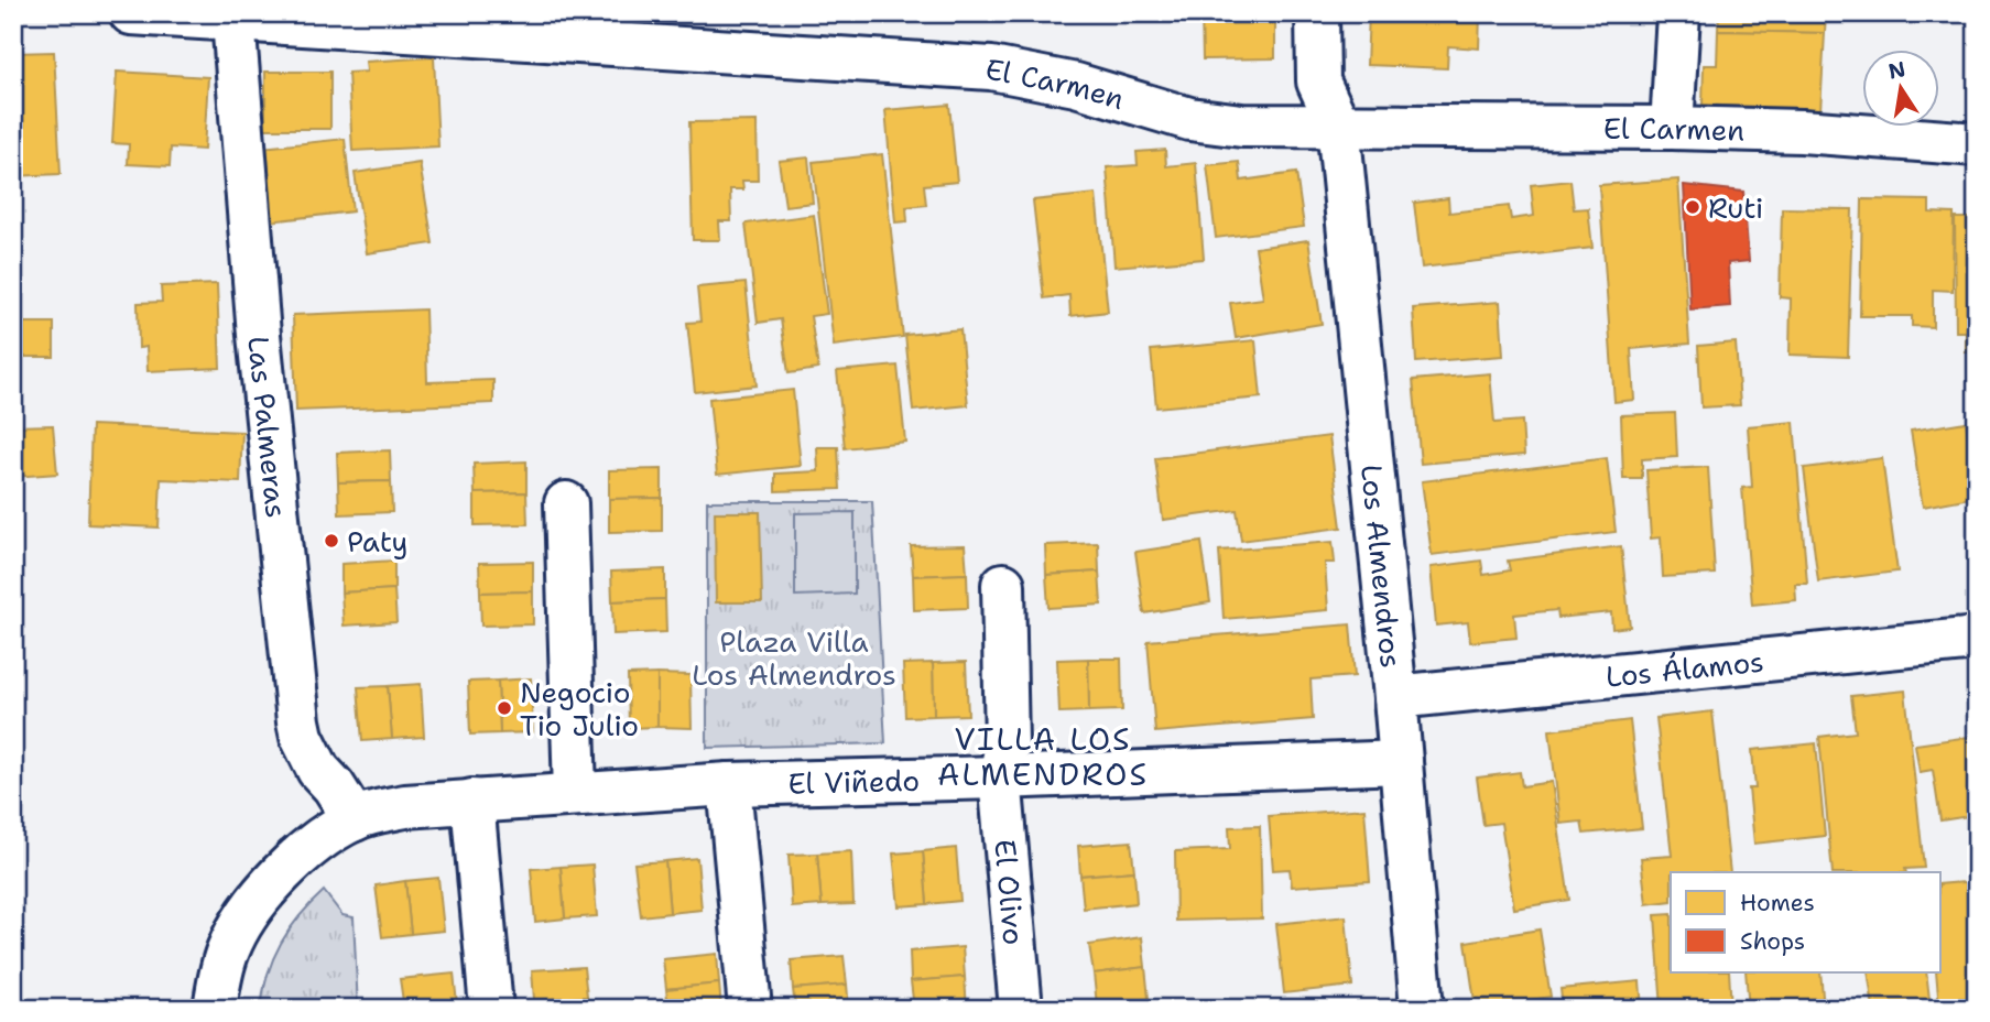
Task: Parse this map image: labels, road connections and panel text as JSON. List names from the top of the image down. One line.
{"streets":{"street":["El Carmen","Las Palmeras","Los Almendros","Los Álamos","El Viñedo","El Olivo"]},"crossings":[["El Carmen","Las Palmeras"],["El Carmen","Los Almendros"],["Las Palmeras","El Viñedo"],["Los Almendros","Los Álamos"],["Los Almendros","El Viñedo"],["El Viñedo","El Olivo"]],"districts":["VILLA LOS ALMENDROS"],"parks":["Plaza Villa Los Almendros"],"places":["Ruti","Paty","Negocio Tio Julio"],"legend":["Homes","Shops"],"north":"top"}
